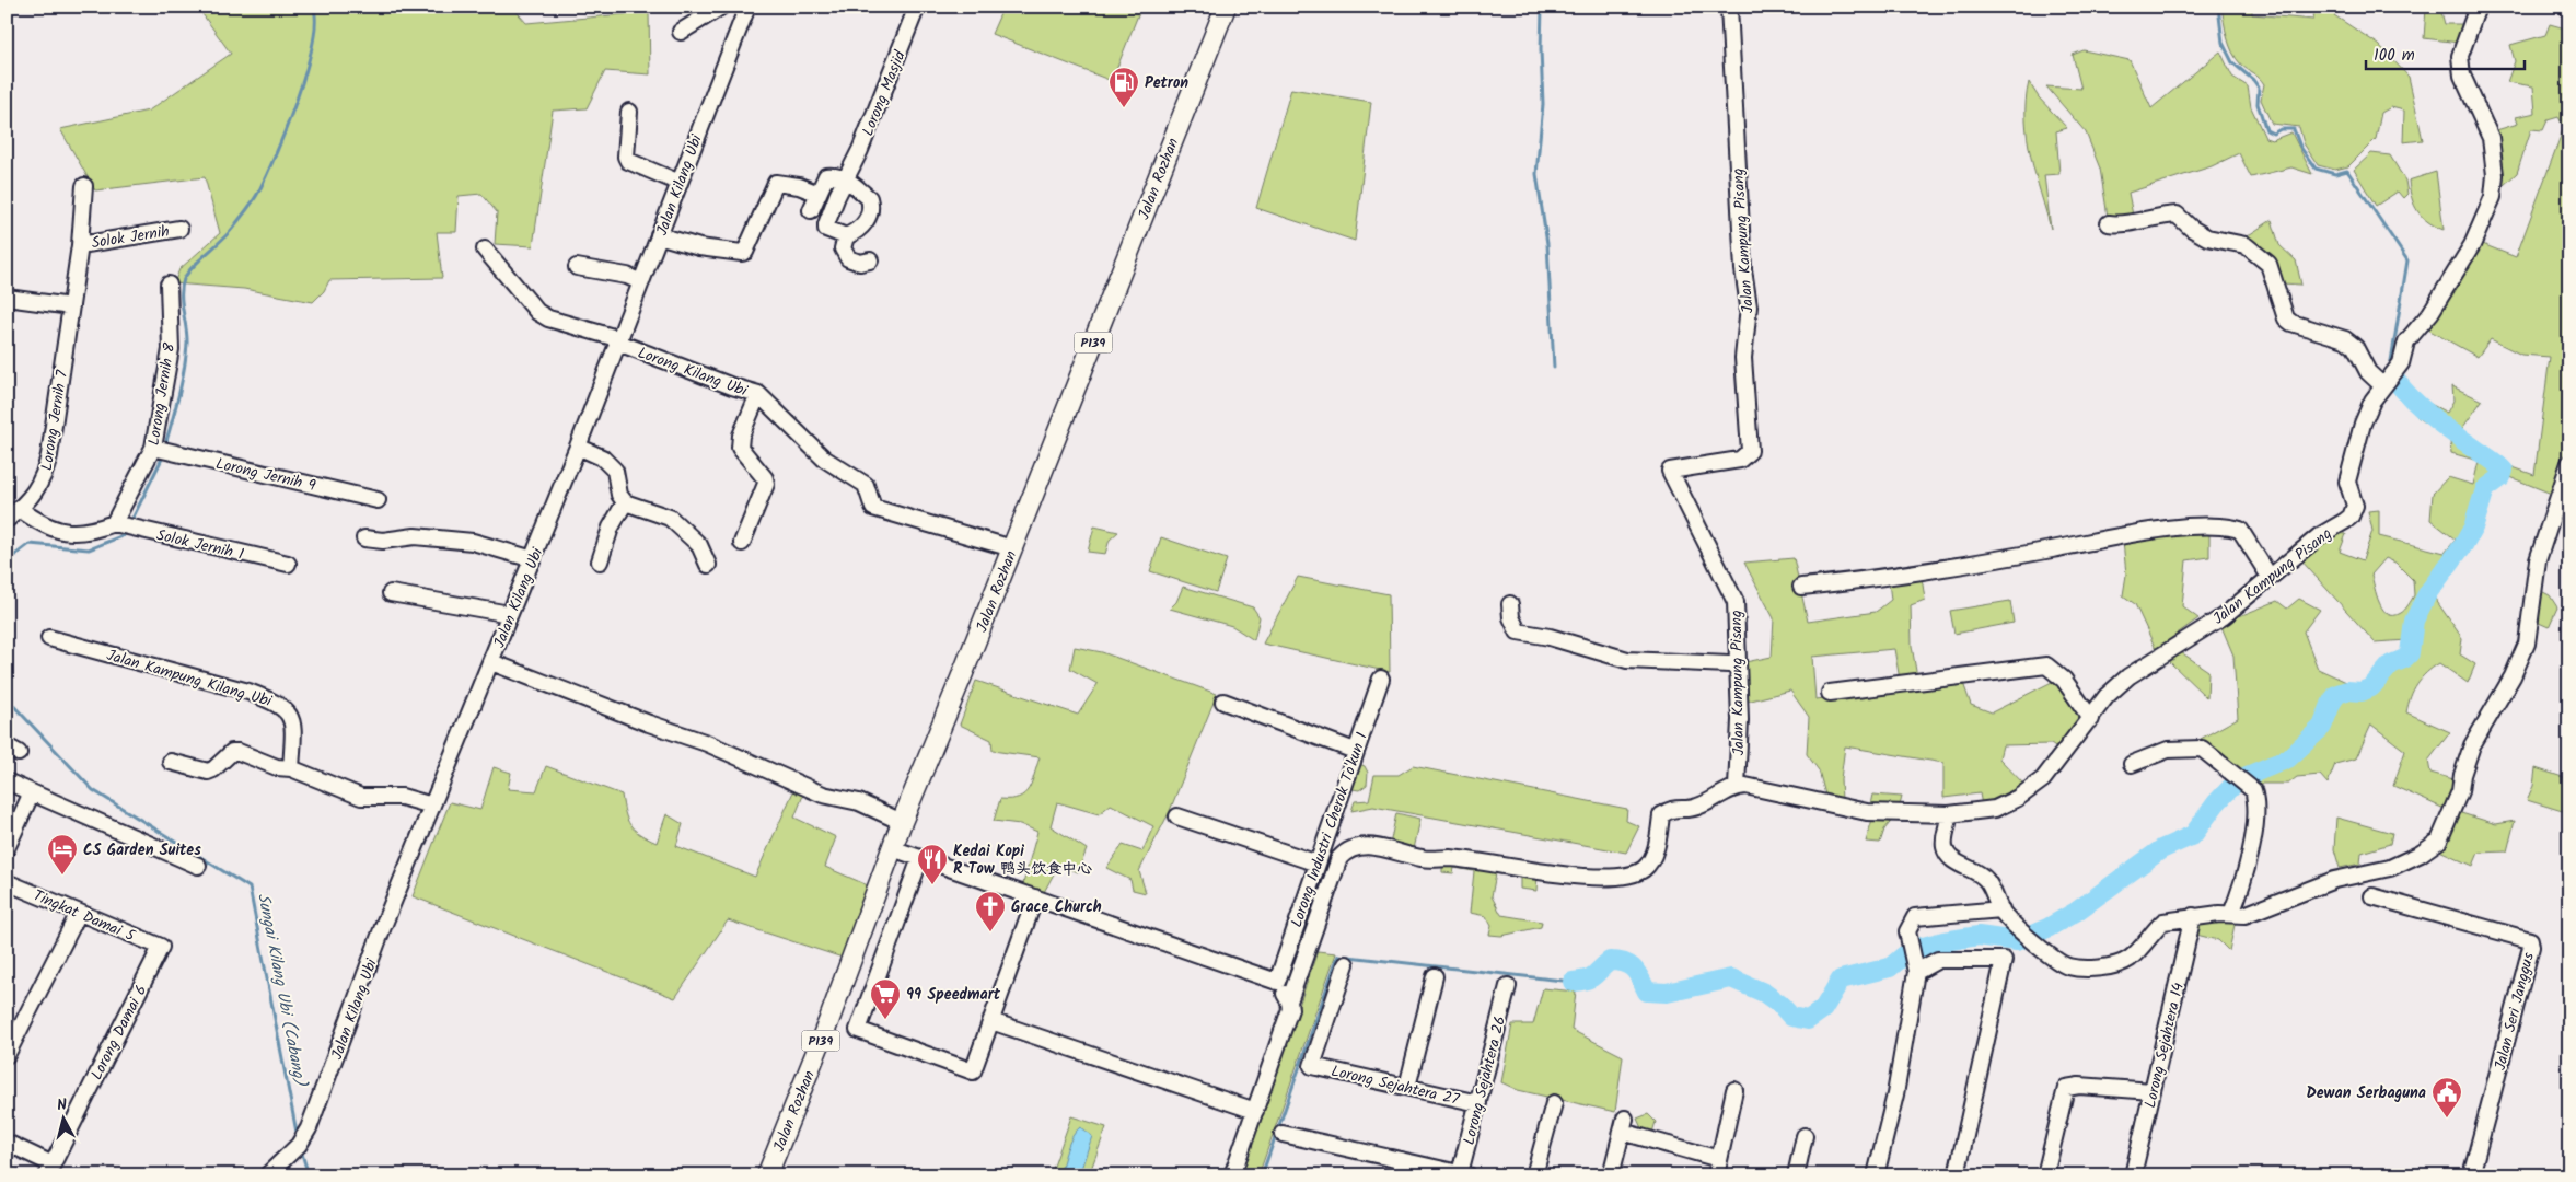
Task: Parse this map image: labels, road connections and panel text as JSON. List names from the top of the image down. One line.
{"streets":{"main road":["Jalan Rozhan","P139"],"street":["Lorong Masjid","Jalan Kilang Ubi","Solok Jernih","Jalan Kampung Pisang","Lorong Kilang Ubi","Lorong Jernih 8","Lorong Jernih 7","Lorong Jernih 9","Solok Jernih 1","Jalan Kampung Kilang Ubi","Lorong Industri Cherok To'kun 1","Tingkat Damai 5","Jalan Seri Janggus","Lorong Damai 6","Lorong Sejahtera 14","Lorong Sejahtera 26","Lorong Sejahtera 27"]},"crossings":[["Jalan Rozhan","Lorong Kilang Ubi"],["Jalan Kilang Ubi","Lorong Kilang Ubi"],["Solok Jernih","Lorong Jernih 7"],["Lorong Jernih 8","Lorong Jernih 9"],["Lorong Jernih 8","Solok Jernih 1"],["Tingkat Damai 5","Lorong Damai 6"],["Lorong Sejahtera 26","Lorong Sejahtera 27"]],"water":["Sungai Kilang Ubi (Cabang)"],"places":{"fuel station":["Petron"],"hotel":["CS Garden Suites"],"restaurant":["Kedai Kopi R Tow 鸭头饮食中心"],"church":["Grace Church"],"supermarket":["99 Speedmart"],"public building":["Dewan Serbaguna"]},"scale_bar":"100 m","north":"top"}
